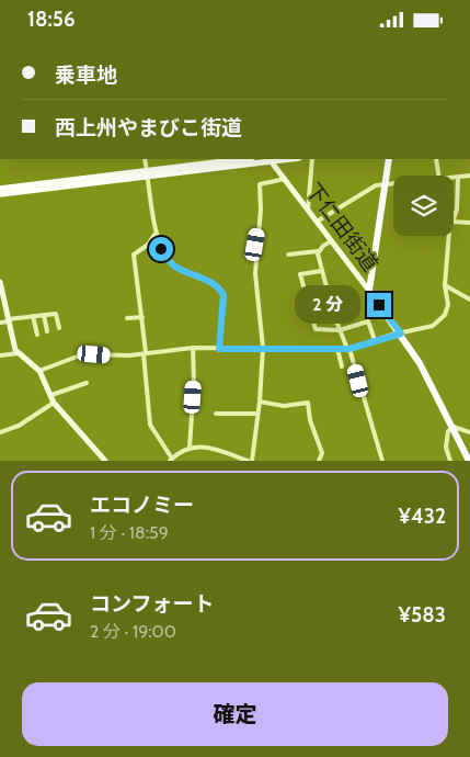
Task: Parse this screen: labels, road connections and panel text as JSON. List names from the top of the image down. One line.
{"streets":{"street":["下仁田街道"]},"page":{"status":"18:56","banner":["乗車地","西上州やまびこ街道"],"bubble":"2 分","list":[{"name":"エコノミー","note":"1 分 · 18:59","value":"¥432"},{"name":"コンフォート","note":"2 分 · 19:00","value":"¥583"}],"buttons":"確定"}}
